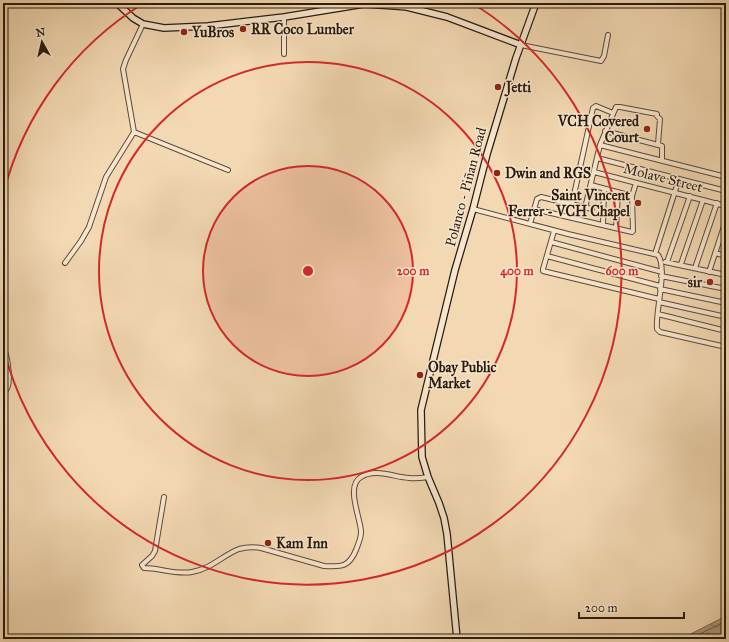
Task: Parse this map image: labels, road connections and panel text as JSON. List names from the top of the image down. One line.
{"streets":{"main road":["Polanco - Piñan Road"],"street":["Molave Street"]},"places":["RR Coco Lumber","YuBros","Jetti","VCH Covered Court","Dwin and RGS","Saint Vincent Ferrer - VCH Chapel","sir","Obay Public Market","Kam Inn"],"scale_bar":"200 m","north":"top","rings":["200 m","400 m","600 m"]}
